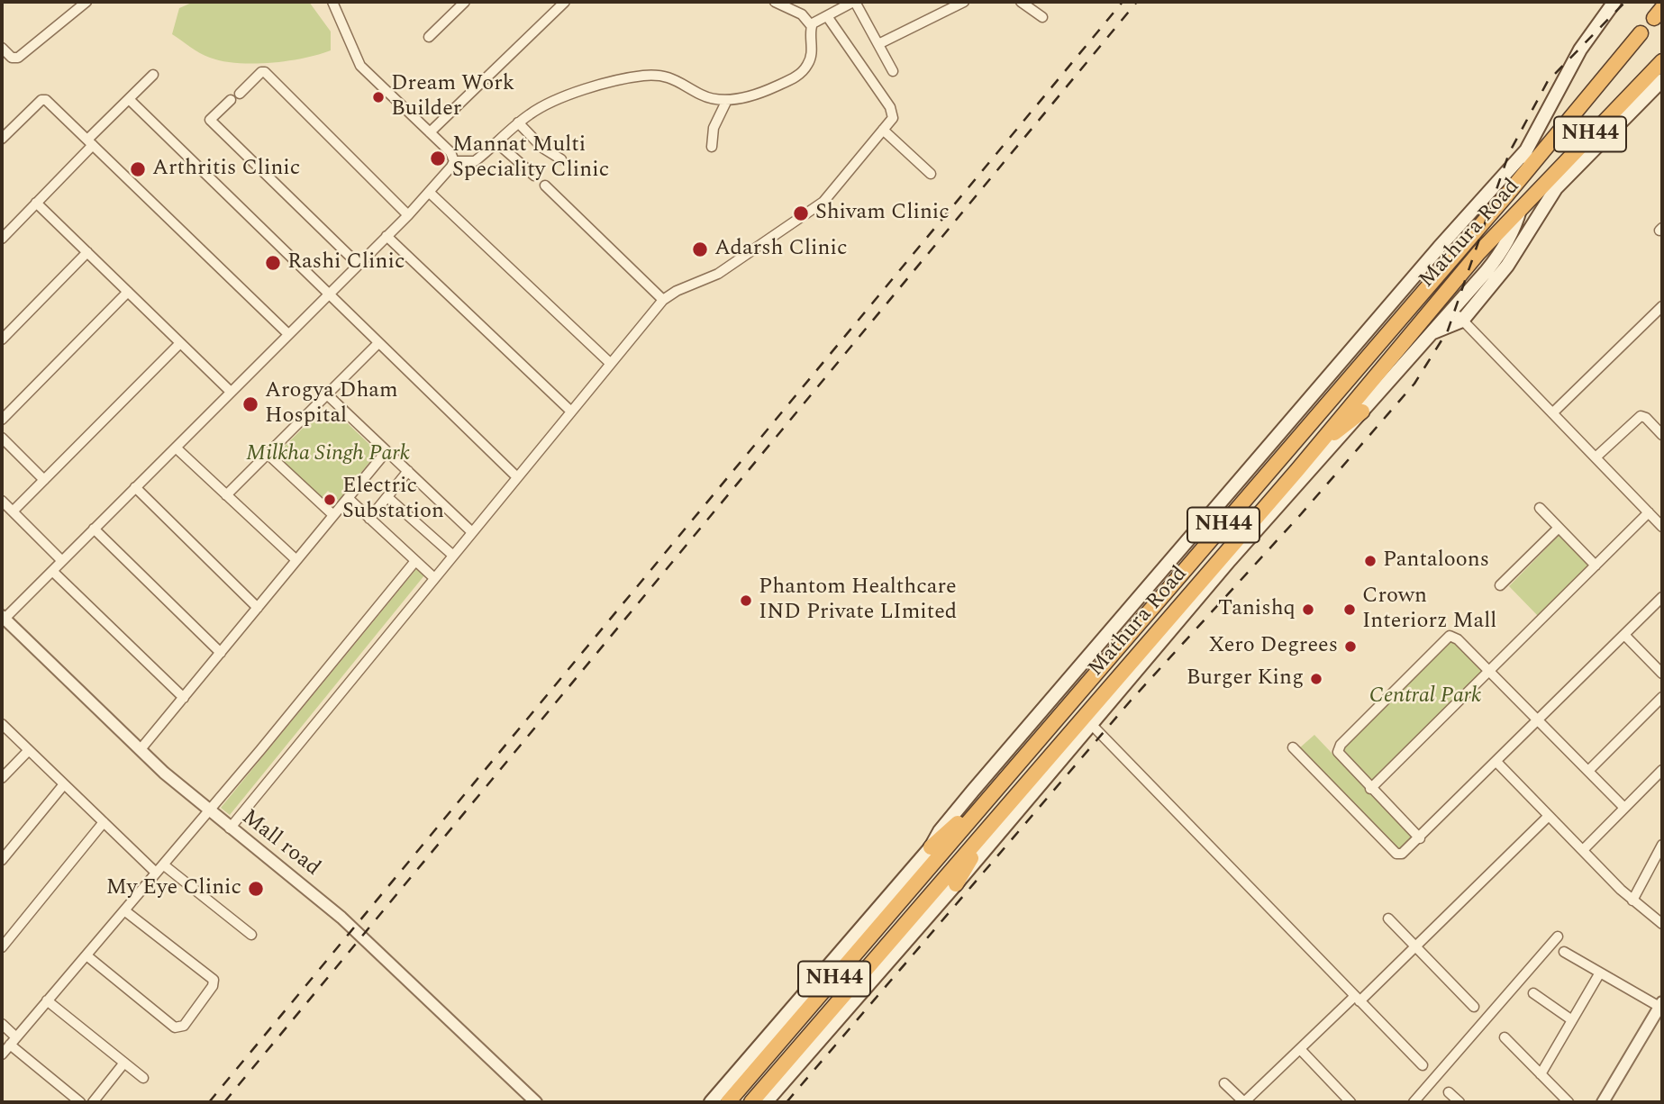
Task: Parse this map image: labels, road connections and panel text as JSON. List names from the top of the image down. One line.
{"streets":{"highway":["NH44","Mathura Road"],"street":["Mall road"]},"parks":["Milkha Singh Park","Central Park"],"places":["Dream Work Builder","Mannat Multi Speciality Clinic","Arthritis Clinic","Shivam Clinic","Adarsh Clinic","Rashi Clinic","Arogya Dham Hospital","Electric Substation","Pantaloons","Phantom Healthcare IND Private LImited","Tanishq","Crown Interiorz Mall","Xero Degrees","Burger King","My Eye Clinic"]}
